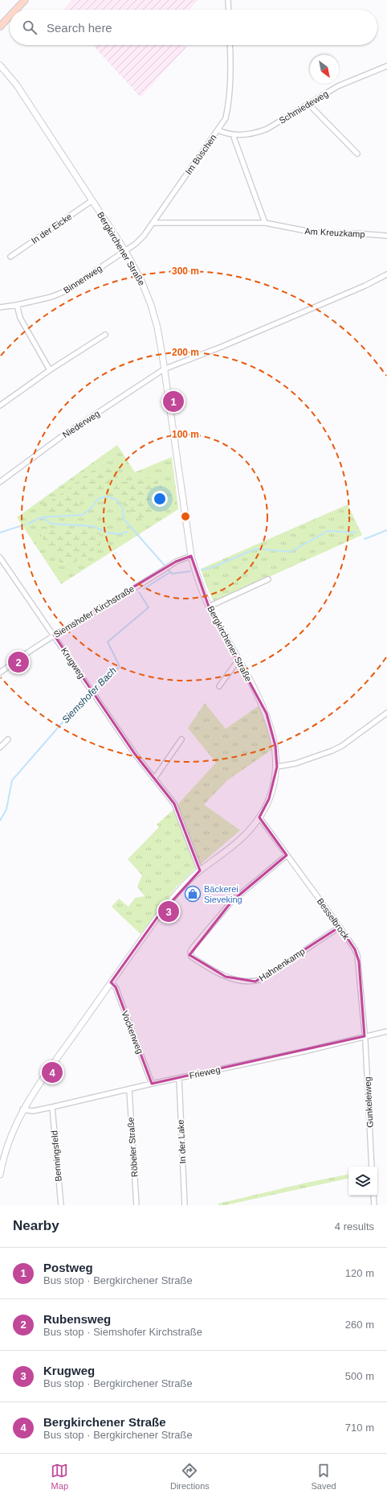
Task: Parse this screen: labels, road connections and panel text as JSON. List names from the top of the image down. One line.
{"streets":{"street":["Schmiedeweg","Im Büschen","In der Eicke","Am Kreuzkamp","Bergkirchener Straße","Binnenweg","Niederweg","Siemshofer Kirchstraße","Krugweg","Besselbrock","Hahnenkamp","Vockenweg","Frieweg","Gunkeleiweg","In der Lake","Röbeler Straße","Benningsfeld"]},"crossings":[["Schmiedeweg","Im Büschen"],["Im Büschen","Am Kreuzkamp"],["Im Büschen","Bergkirchener Straße"],["Im Büschen","Binnenweg"],["In der Eicke","Bergkirchener Straße"],["Bergkirchener Straße","Binnenweg"],["Bergkirchener Straße","Niederweg"],["Bergkirchener Straße","Siemshofer Kirchstraße"],["Bergkirchener Straße","Krugweg"],["Bergkirchener Straße","Besselbrock"],["Bergkirchener Straße","Vockenweg"],["Bergkirchener Straße","Frieweg"],["Siemshofer Kirchstraße","Krugweg"],["Besselbrock","Hahnenkamp"],["Besselbrock","Frieweg"],["Besselbrock","Gunkeleiweg"],["Vockenweg","Frieweg"],["Frieweg","Gunkeleiweg"],["Frieweg","In der Lake"],["Frieweg","Röbeler Straße"],["Frieweg","Benningsfeld"]],"water":["Siemshofer Bach"],"places":{"shop":["Bäckerei Sieveking"]},"north":"bottom right","page":{"search":"Search here","pins":["1","2","3","4"],"heading":["Nearby","4 results"],"list":[{"mark":"1","name":"Postweg","note":"Bus stop · Bergkirchener Straße","value":"120 m"},{"mark":"2","name":"Rubensweg","note":"Bus stop · Siemshofer Kirchstraße","value":"260 m"},{"mark":"3","name":"Krugweg","note":"Bus stop · Bergkirchener Straße","value":"500 m"},{"mark":"4","name":"Bergkirchener Straße","note":"Bus stop · Bergkirchener Straße","value":"710 m"}],"nav":["Map","Directions","Saved"]},"rings":["300 m","200 m","100 m"]}
